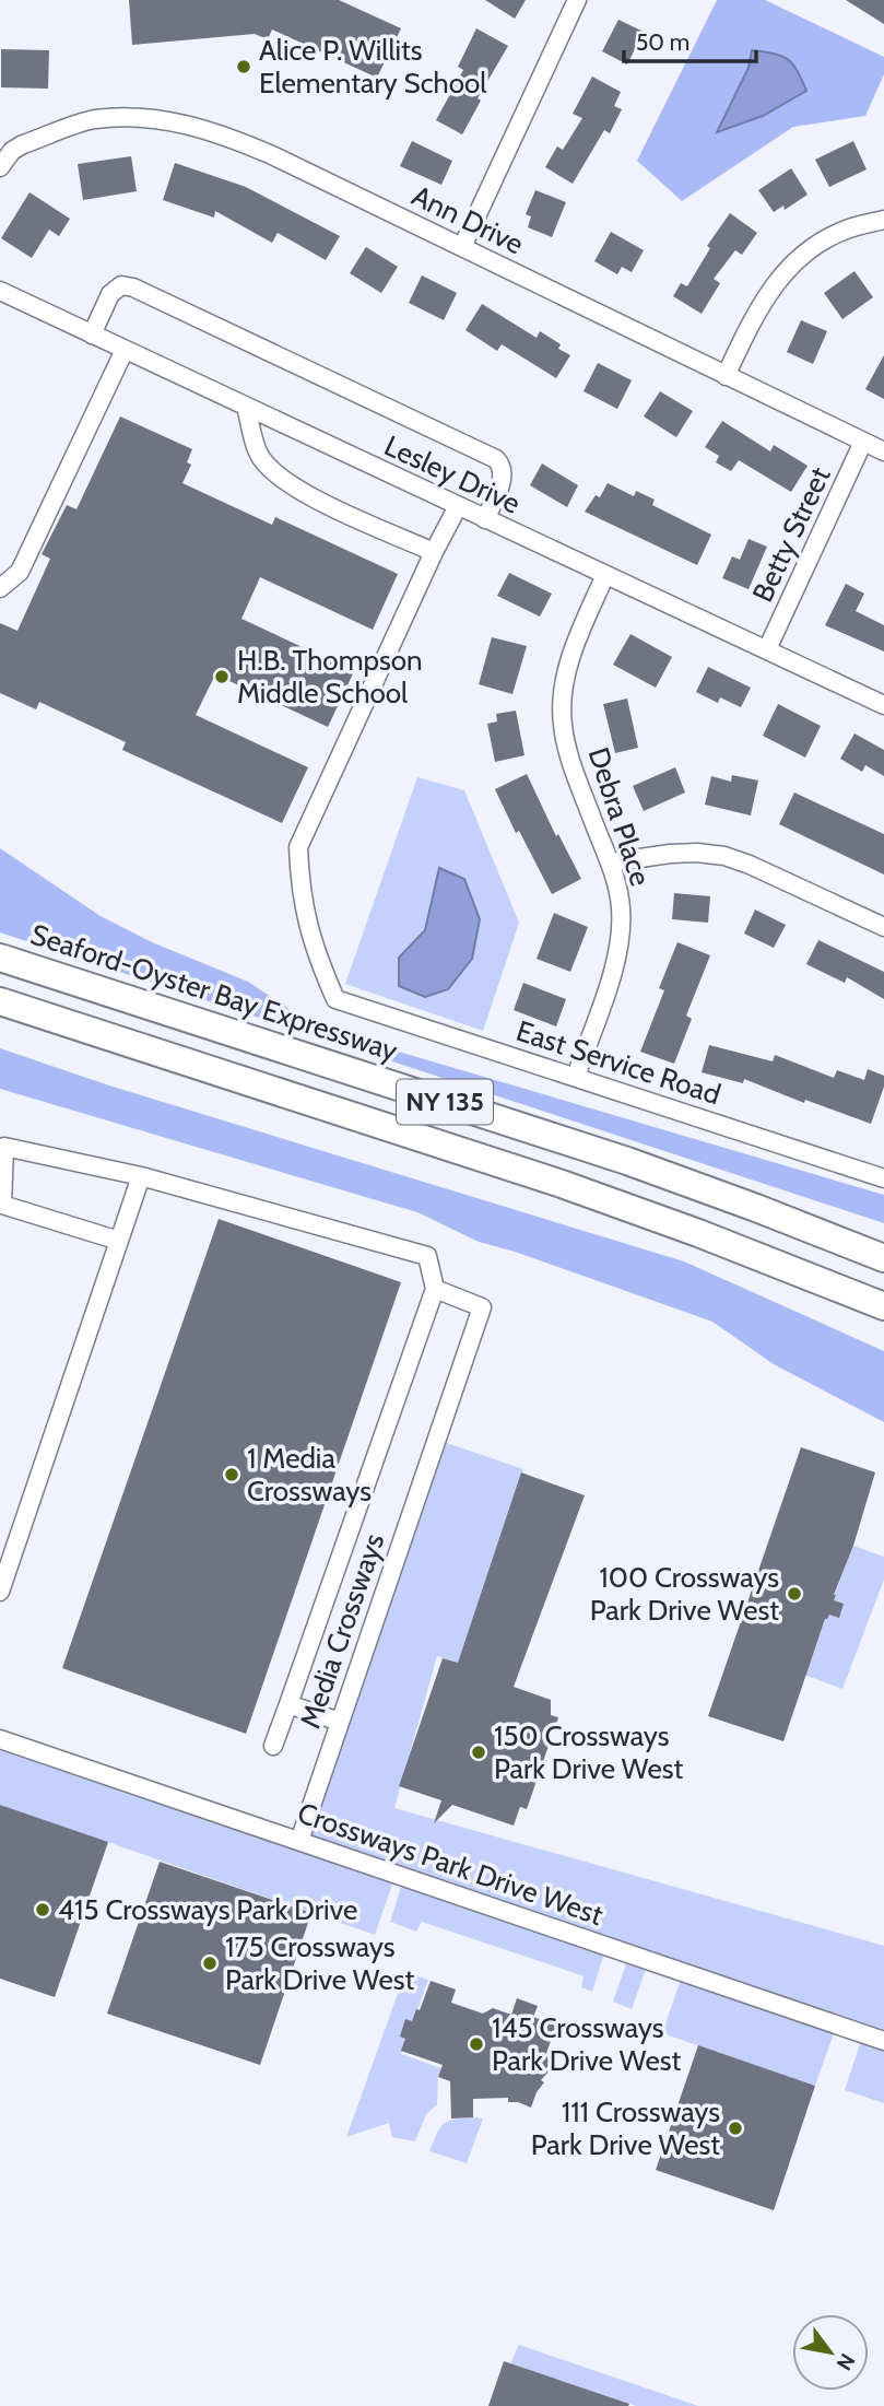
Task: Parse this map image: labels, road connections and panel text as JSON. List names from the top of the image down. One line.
{"streets":{"highway":["Seaford-Oyster Bay Expressway","NY 135"],"street":["Ann Drive","Lesley Drive","Betty Street","Debra Place","East Service Road","Media Crossways","Crossways Park Drive West"]},"crossings":[["Ann Drive","Betty Street"],["Lesley Drive","Betty Street"],["Lesley Drive","Debra Place"],["Debra Place","East Service Road"],["Media Crossways","Crossways Park Drive West"]],"places":["Alice P. Willits Elementary School","H.B. Thompson Middle School","1 Media Crossways","100 Crossways Park Drive West","150 Crossways Park Drive West","415 Crossways Park Drive","175 Crossways Park Drive West","145 Crossways Park Drive West","111 Crossways Park Drive West"],"scale_bar":"50 m","north":"bottom right"}
